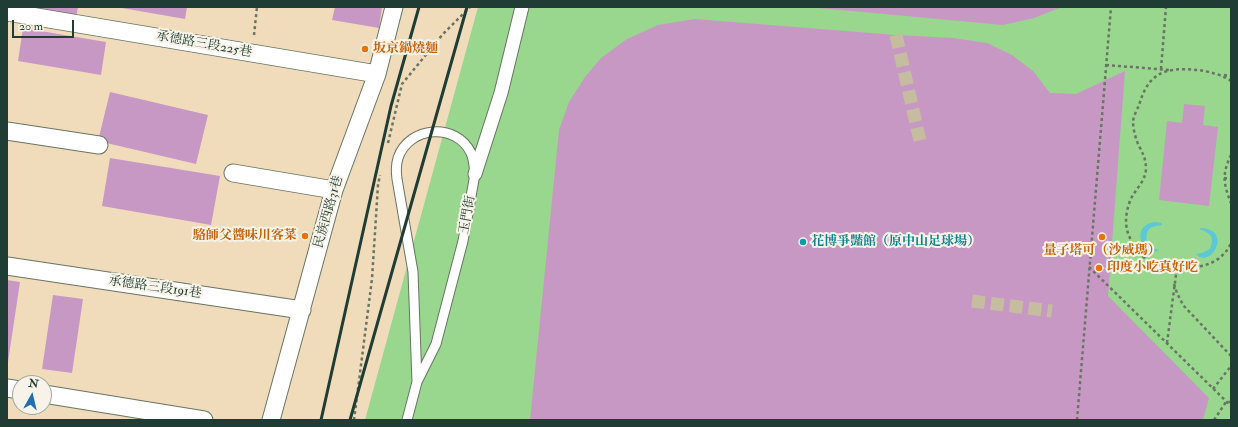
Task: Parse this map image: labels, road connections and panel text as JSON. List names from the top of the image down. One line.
{"streets":{"street":["承德路三段225巷","民族西路31巷","玉門街","承德路三段191巷"]},"crossings":[["承德路三段225巷","民族西路31巷"],["民族西路31巷","承德路三段191巷"]],"places":["坂京鍋燒麵","駱師父醬味川客菜","量子塔可（沙威瑪）","花博爭豔館（原中山足球場）","印度小吃真好吃"],"scale_bar":"20 m","north":"top"}
